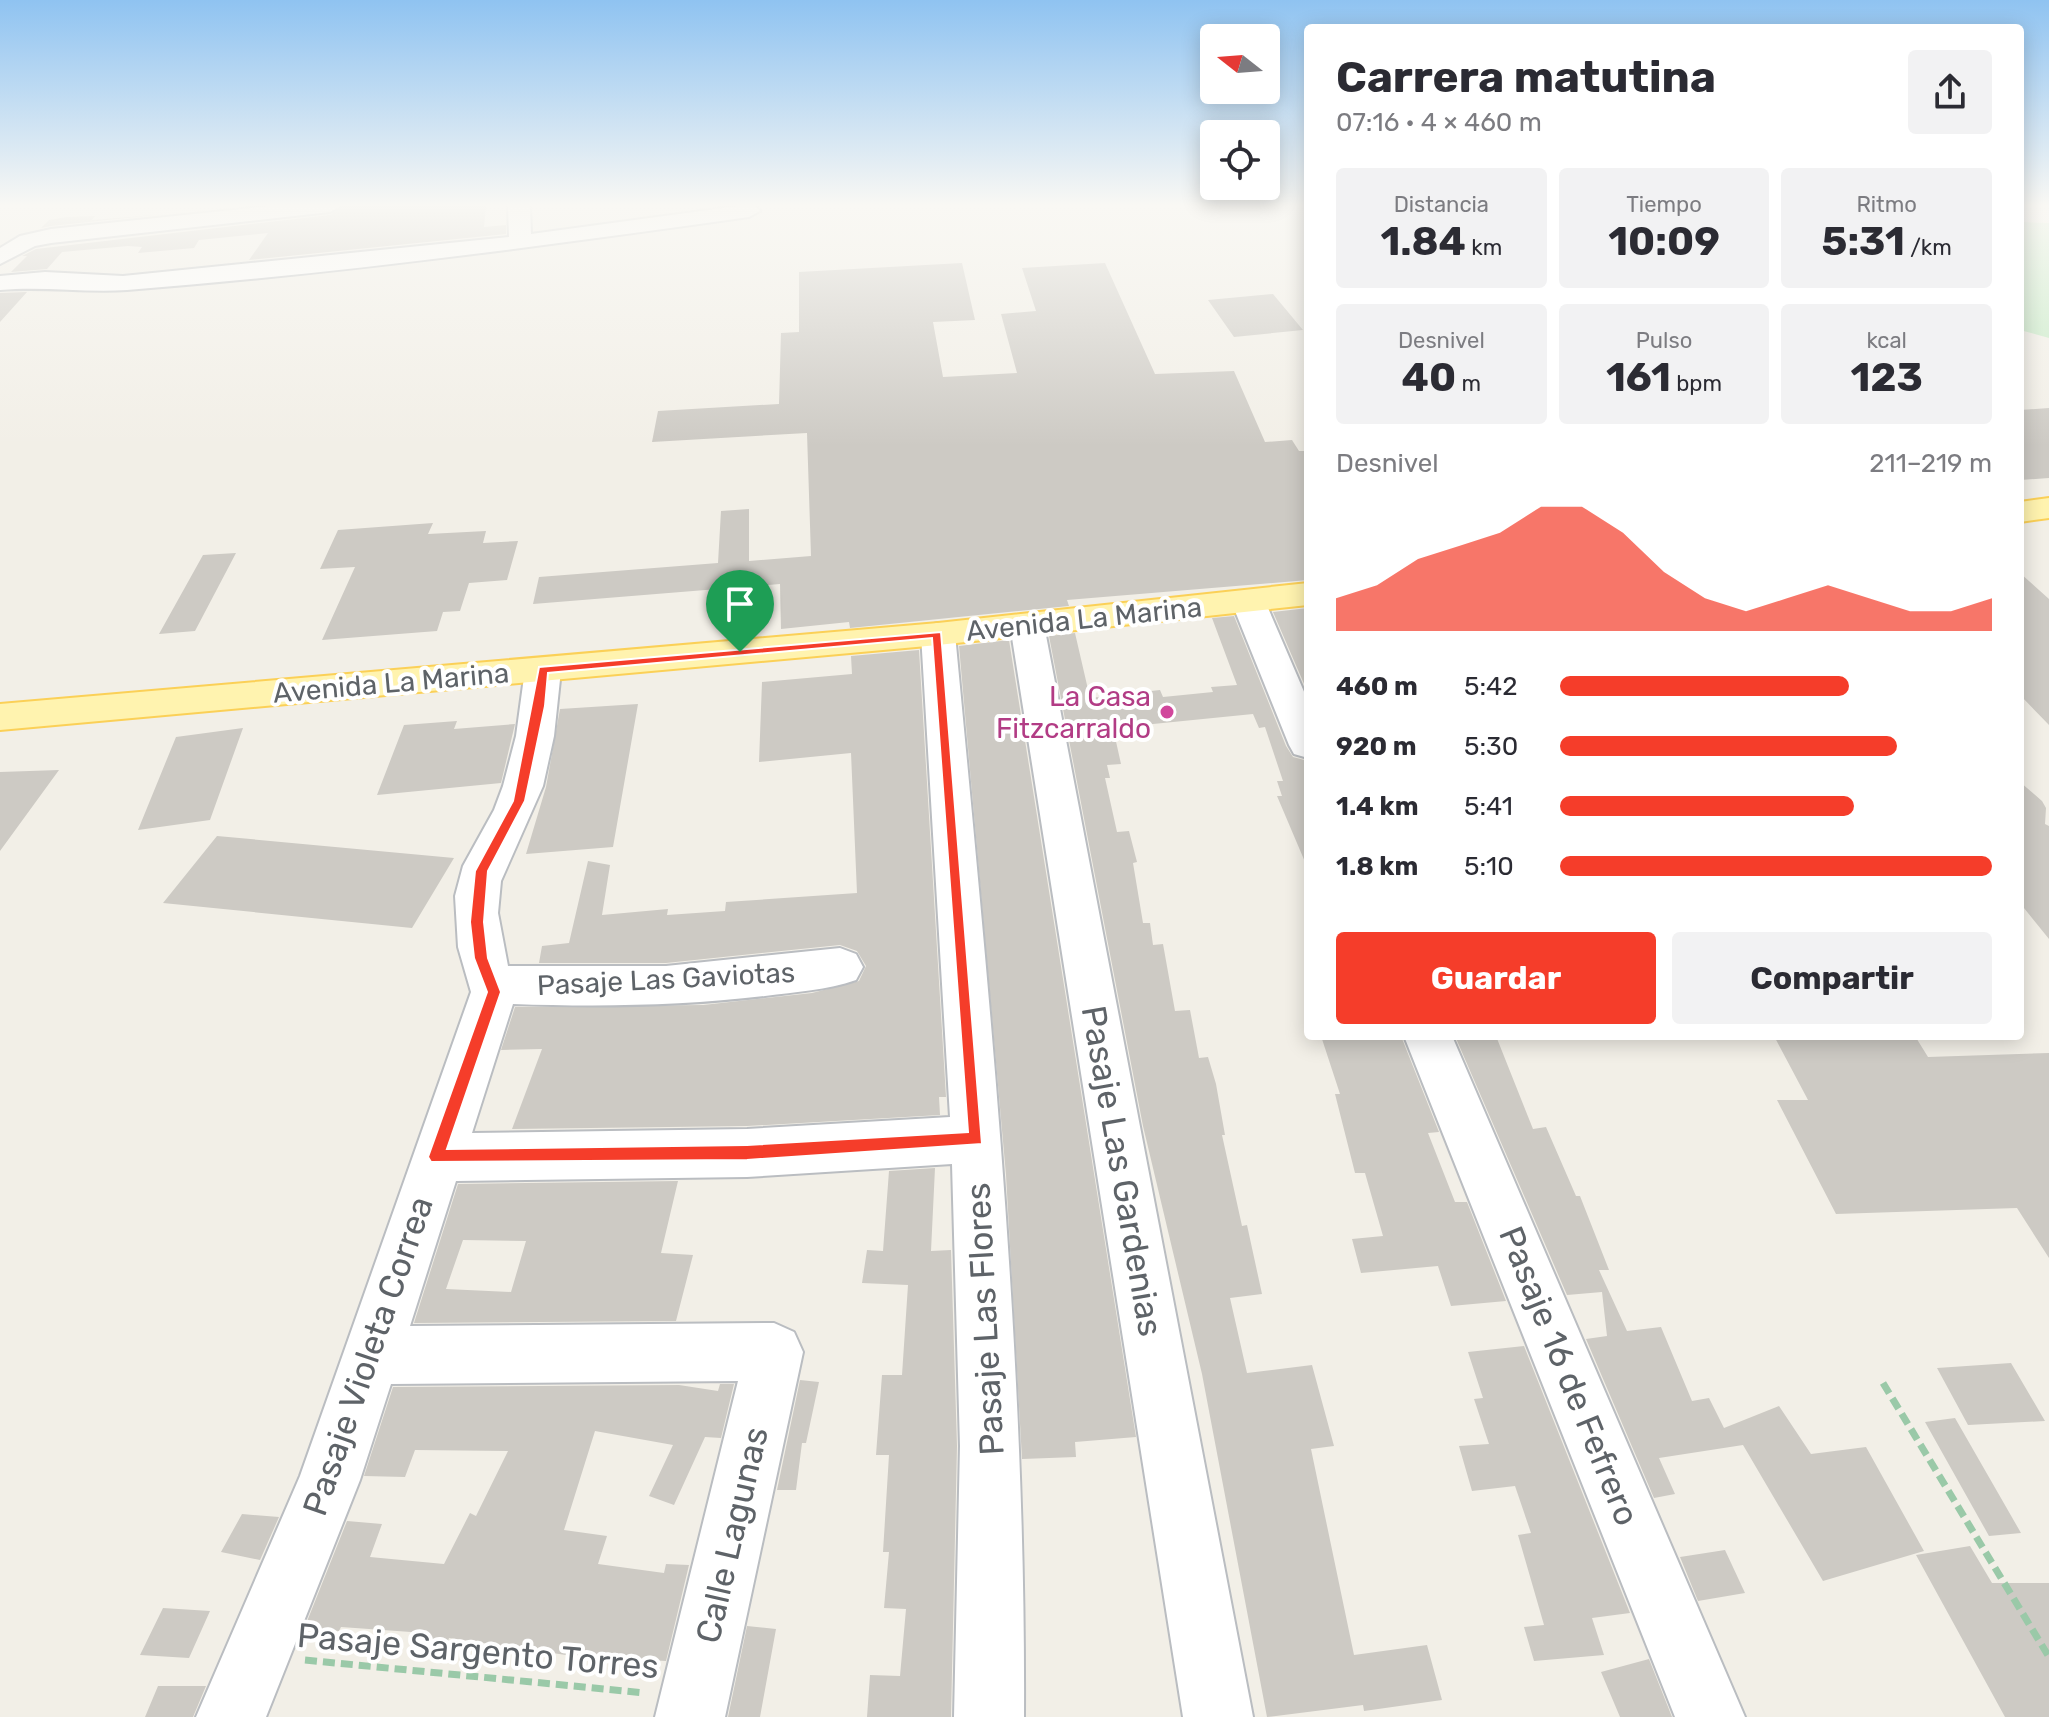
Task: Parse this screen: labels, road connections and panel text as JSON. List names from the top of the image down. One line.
{"streets":{"main road":["Avenida La Marina"],"street":["Pasaje Las Gaviotas","Pasaje Las Gardenias","Pasaje Las Flores","Pasaje Violeta Correa","Pasaje 16 de Fefrero","Calle Lagunas"],"path":["Pasaje Sargento Torres"]},"crossings":[["Avenida La Marina","Pasaje Las Gardenias"],["Avenida La Marina","Pasaje Las Flores"],["Avenida La Marina","Pasaje Violeta Correa"],["Pasaje Las Gaviotas","Pasaje Violeta Correa"],["Pasaje Violeta Correa","Calle Lagunas"],["Pasaje Violeta Correa","Pasaje Sargento Torres"],["Calle Lagunas","Pasaje Sargento Torres"]],"places":["La Casa Fitzcarraldo"],"north":"left","page":{"heading":["Carrera matutina","07:16 · 4 × 460 m"],"stats":[["Distancia","1.84 km"],["Tiempo","10:09"],["Ritmo","5:31 /km"],["Desnivel","40 m"],["Pulso","161 bpm"],["kcal","123"]],"chart":["Desnivel","211–219 m"],"list":[{"name":"460 m","note":"5:42"},{"name":"920 m","note":"5:30"},{"name":"1.4 km","note":"5:41"},{"name":"1.8 km","note":"5:10"}],"buttons":["Guardar","Compartir"]}}
